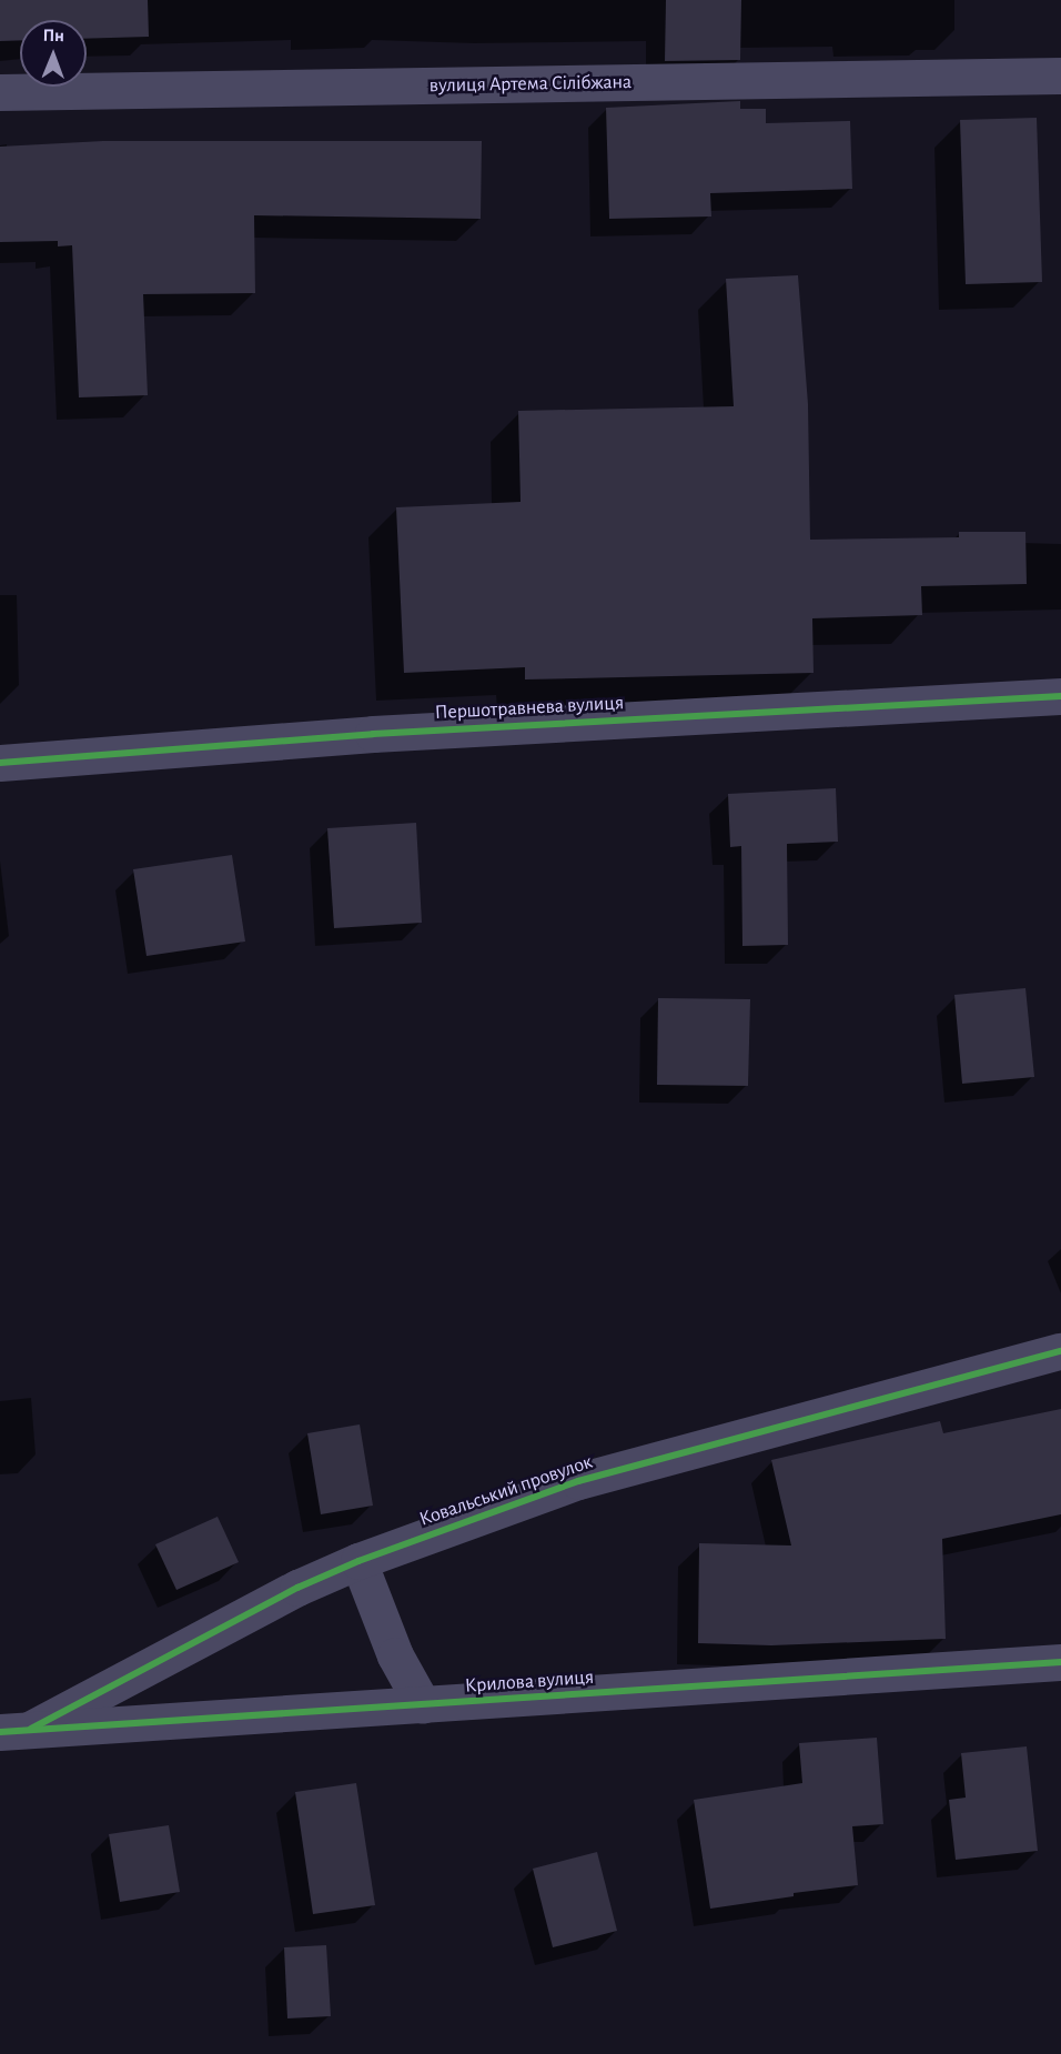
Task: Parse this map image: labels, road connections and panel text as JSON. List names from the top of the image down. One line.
{"streets":{"street":["вулиця Артема Сілібжана","Першотравнева вулиця","Ковальський провулок","Крилова вулиця"]},"crossings":[["Ковальський провулок","Крилова вулиця"]],"north":"top"}
